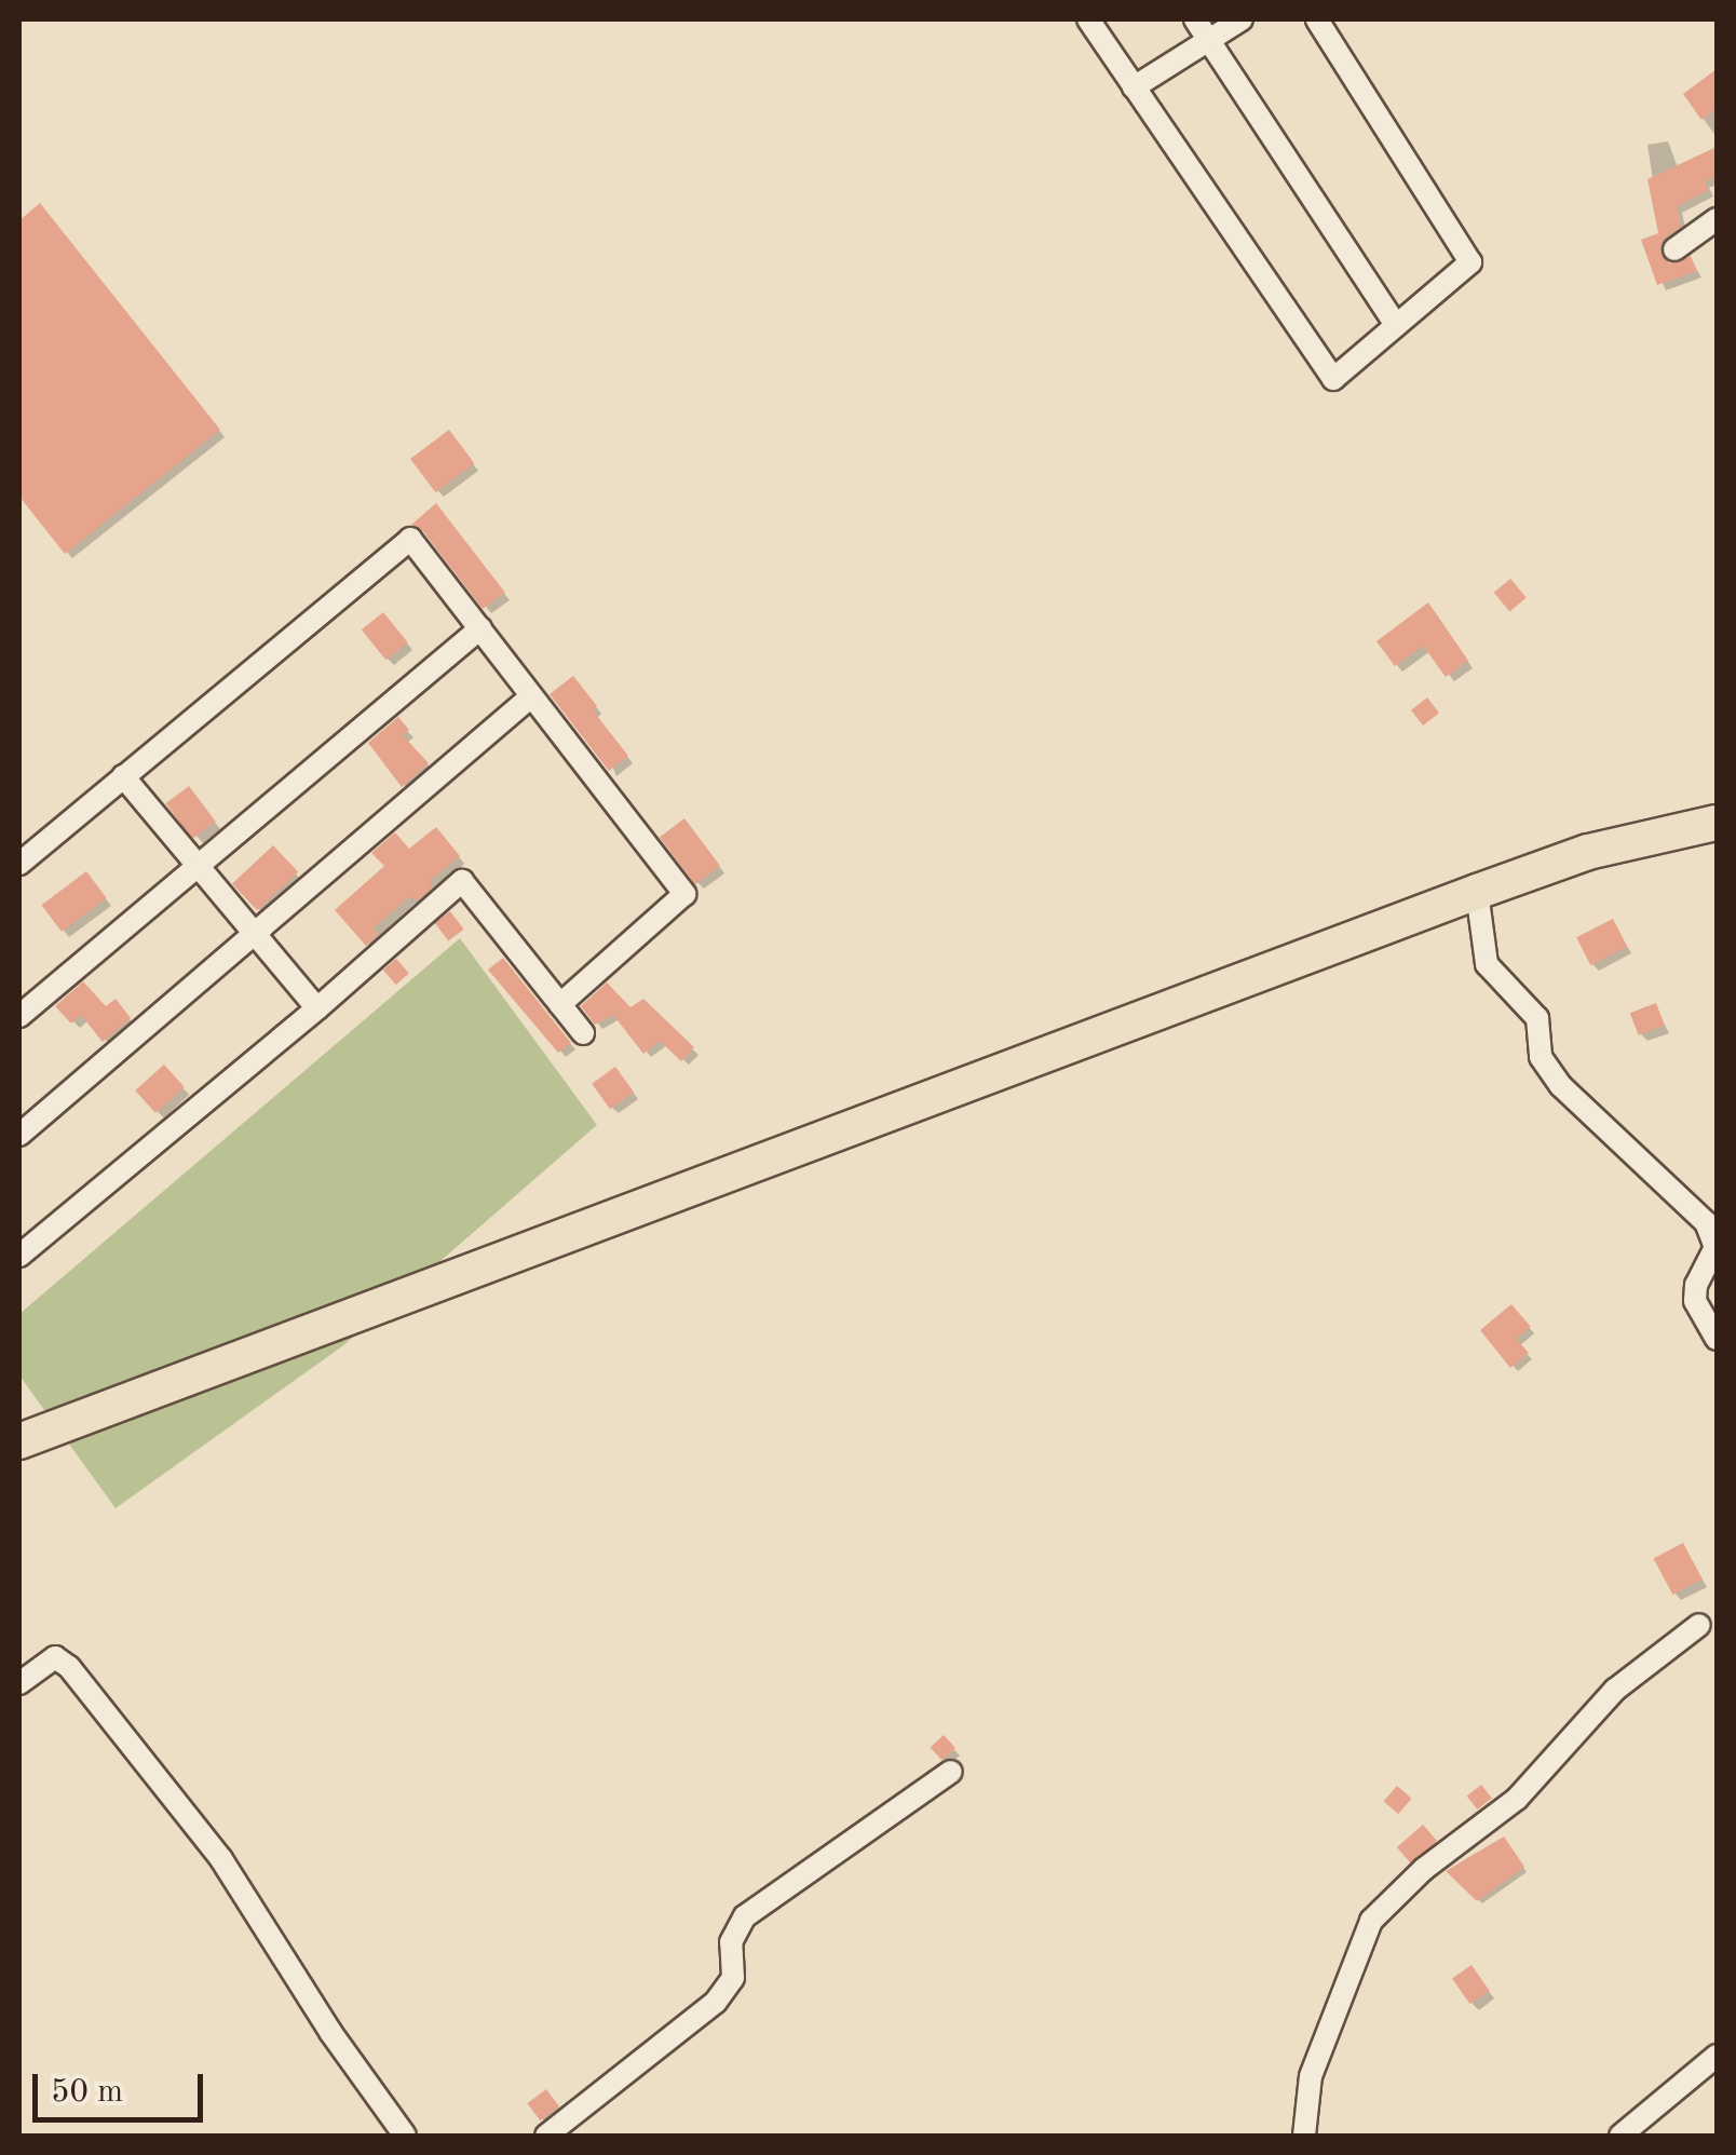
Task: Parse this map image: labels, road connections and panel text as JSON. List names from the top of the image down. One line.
{"scale_bar":"50 m"}
